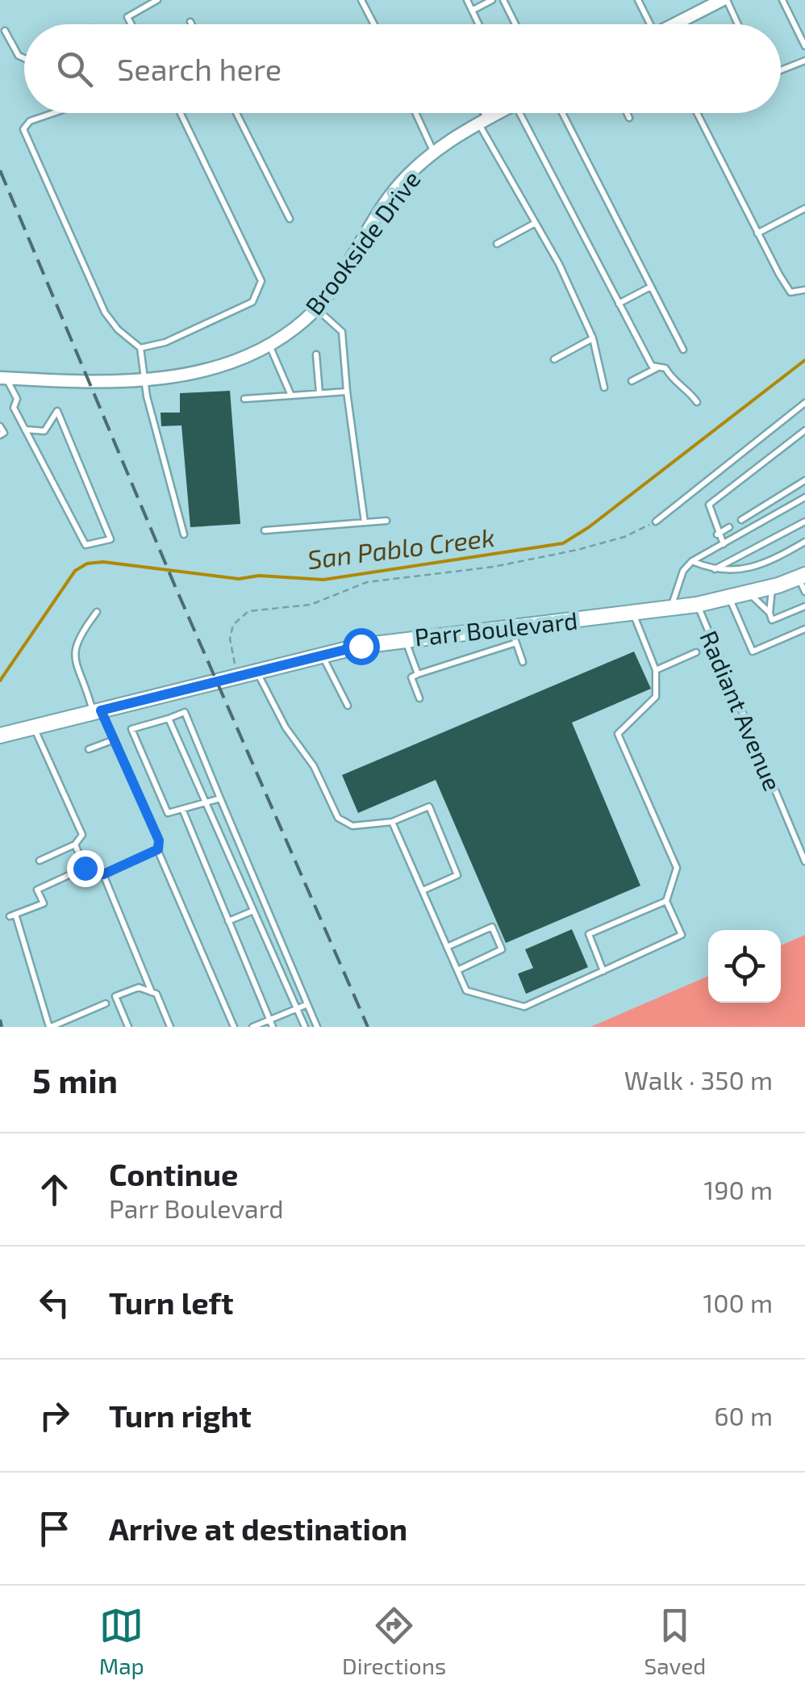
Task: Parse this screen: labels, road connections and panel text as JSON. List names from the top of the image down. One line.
{"streets":{"street":["Brookside Drive","Parr Boulevard"],"lane":["Radiant Avenue"]},"crossings":[["Parr Boulevard","Radiant Avenue"]],"water":["San Pablo Creek"],"page":{"search":"Search here","heading":["5 min","Walk · 350 m"],"list":[["Continue","Parr Boulevard","190 m"],["Turn left","100 m"],["Turn right","60 m"],"Arrive at destination"],"nav":["Map","Directions","Saved"]}}
